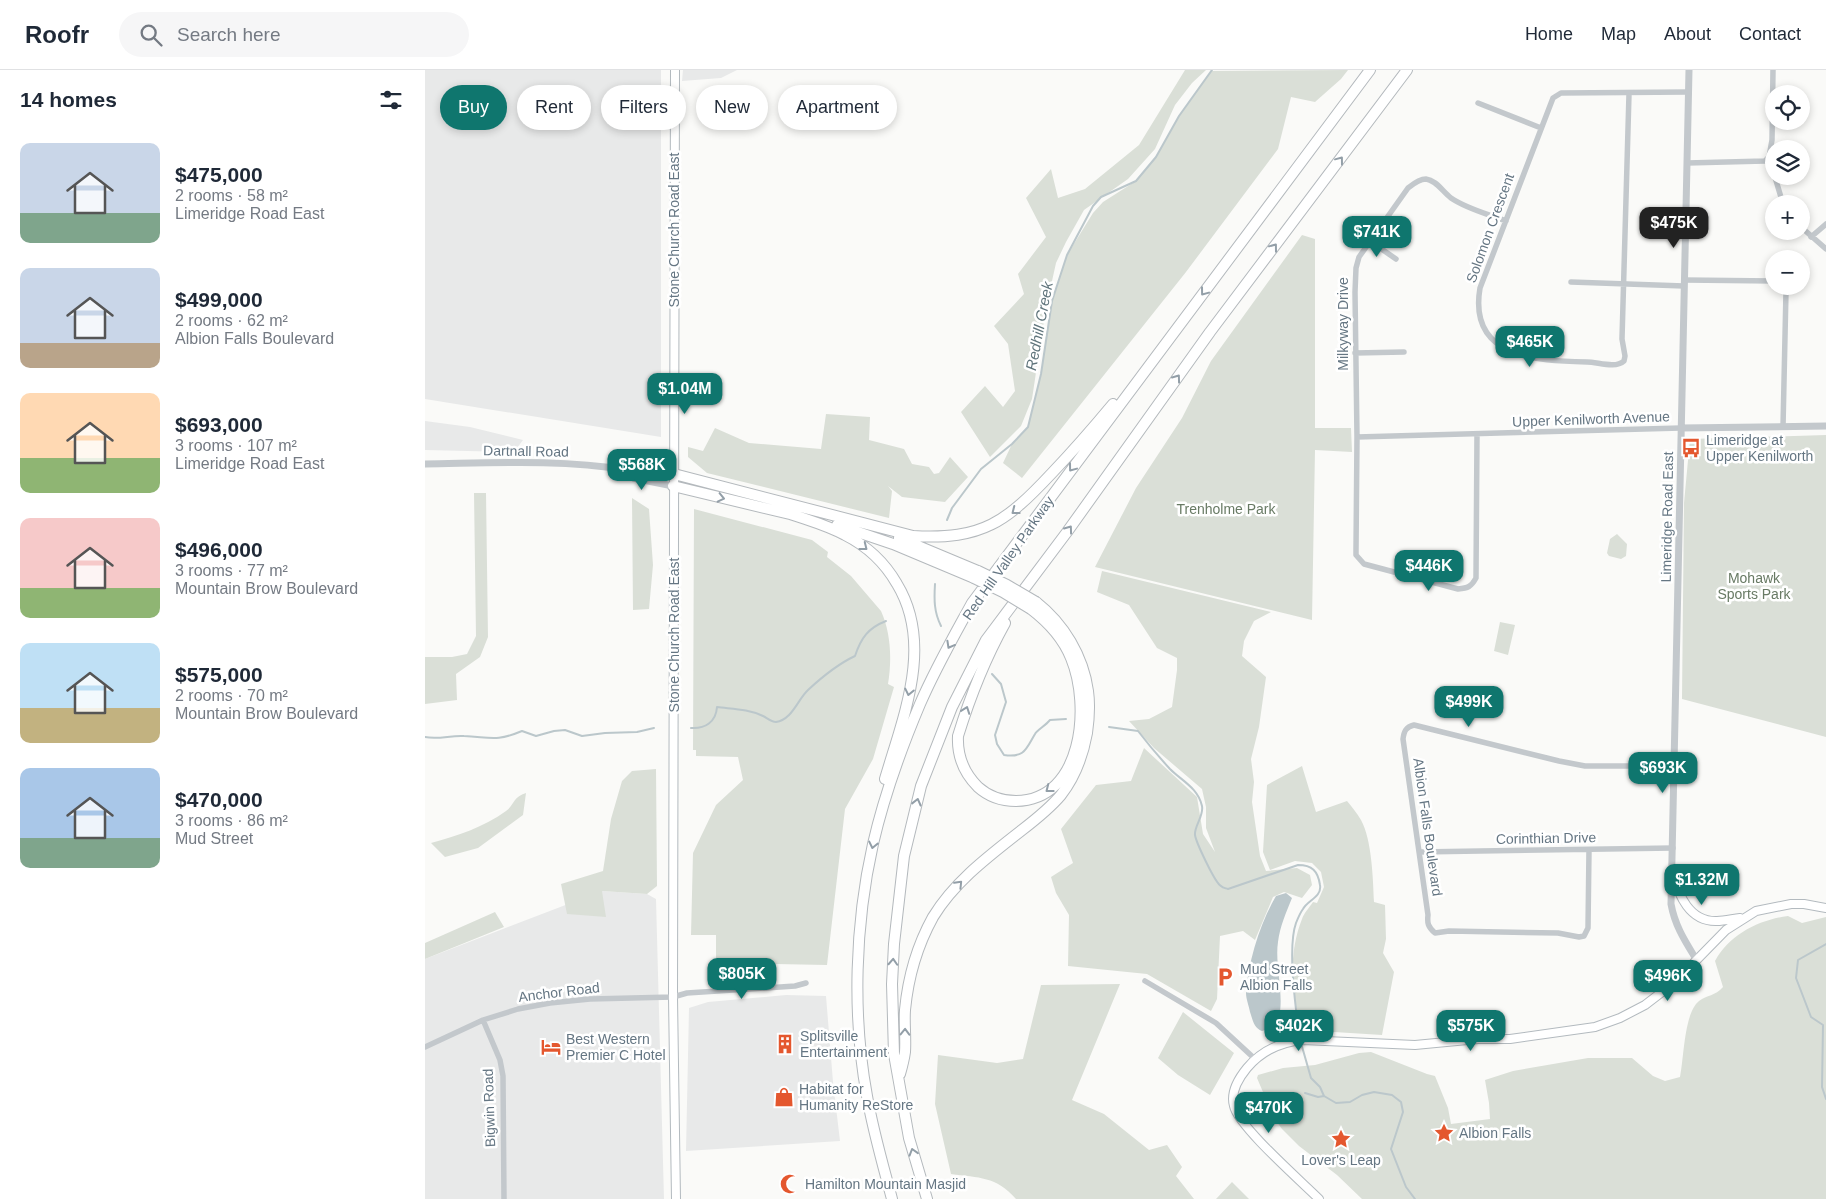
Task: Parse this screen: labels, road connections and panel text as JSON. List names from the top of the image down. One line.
{"streets":{"highway":["Red Hill Valley Parkway"],"main road":["Stone Church Road East"],"street":["Solomon Crescent","Milkyway Drive","Upper Kenilworth Avenue","Dartnall Road","Limeridge Road East","Albion Falls Boulevard","Corinthian Drive","Anchor Road","Bigwin Road"]},"crossings":[["Solomon Crescent","Milkyway Drive"],["Solomon Crescent","Limeridge Road East"],["Stone Church Road East","Dartnall Road"],["Stone Church Road East","Anchor Road"],["Milkyway Drive","Upper Kenilworth Avenue"],["Upper Kenilworth Avenue","Limeridge Road East"],["Limeridge Road East","Albion Falls Boulevard"],["Limeridge Road East","Corinthian Drive"],["Albion Falls Boulevard","Corinthian Drive"],["Anchor Road","Bigwin Road"]],"water":["Redhill Creek"],"parks":["Trenholme Park","Mohawk Sports Park"],"places":{"bus stop":["Limeridge at Upper Kenilworth"],"parking":["Mud Street Albion Falls"],"building":["Splitsville Entertainment"],"hotel":["Best Western Premier C Hotel"],"shop":["Habitat for Humanity ReStore"],"place":["Albion Falls","Lover's Leap"],"mosque":["Hamilton Mountain Masjid"]},"page":{"header":"Roofr","search":"Search here","nav":["Home","Map","About","Contact"],"heading":"14 homes","map_buttons":["+","−"],"chip":["Buy","Rent","Filters","New","Apartment"],"list":[{"name":"$475,000","note":"2 rooms · 58 m² · Limeridge Road East"},{"name":"$499,000","note":"2 rooms · 62 m² · Albion Falls Boulevard"},{"name":"$693,000","note":"3 rooms · 107 m² · Limeridge Road East"},{"name":"$496,000","note":"3 rooms · 77 m² · Mountain Brow Boulevard"},{"name":"$575,000","note":"2 rooms · 70 m² · Mountain Brow Boulevard"},{"name":"$470,000","note":"3 rooms · 86 m² · Mud Street"}],"price":["$475K","$741K","$465K","$1.04M","$568K","$446K","$499K","$693K","$1.32M","$805K","$496K","$402K","$575K","$470K"]}}
